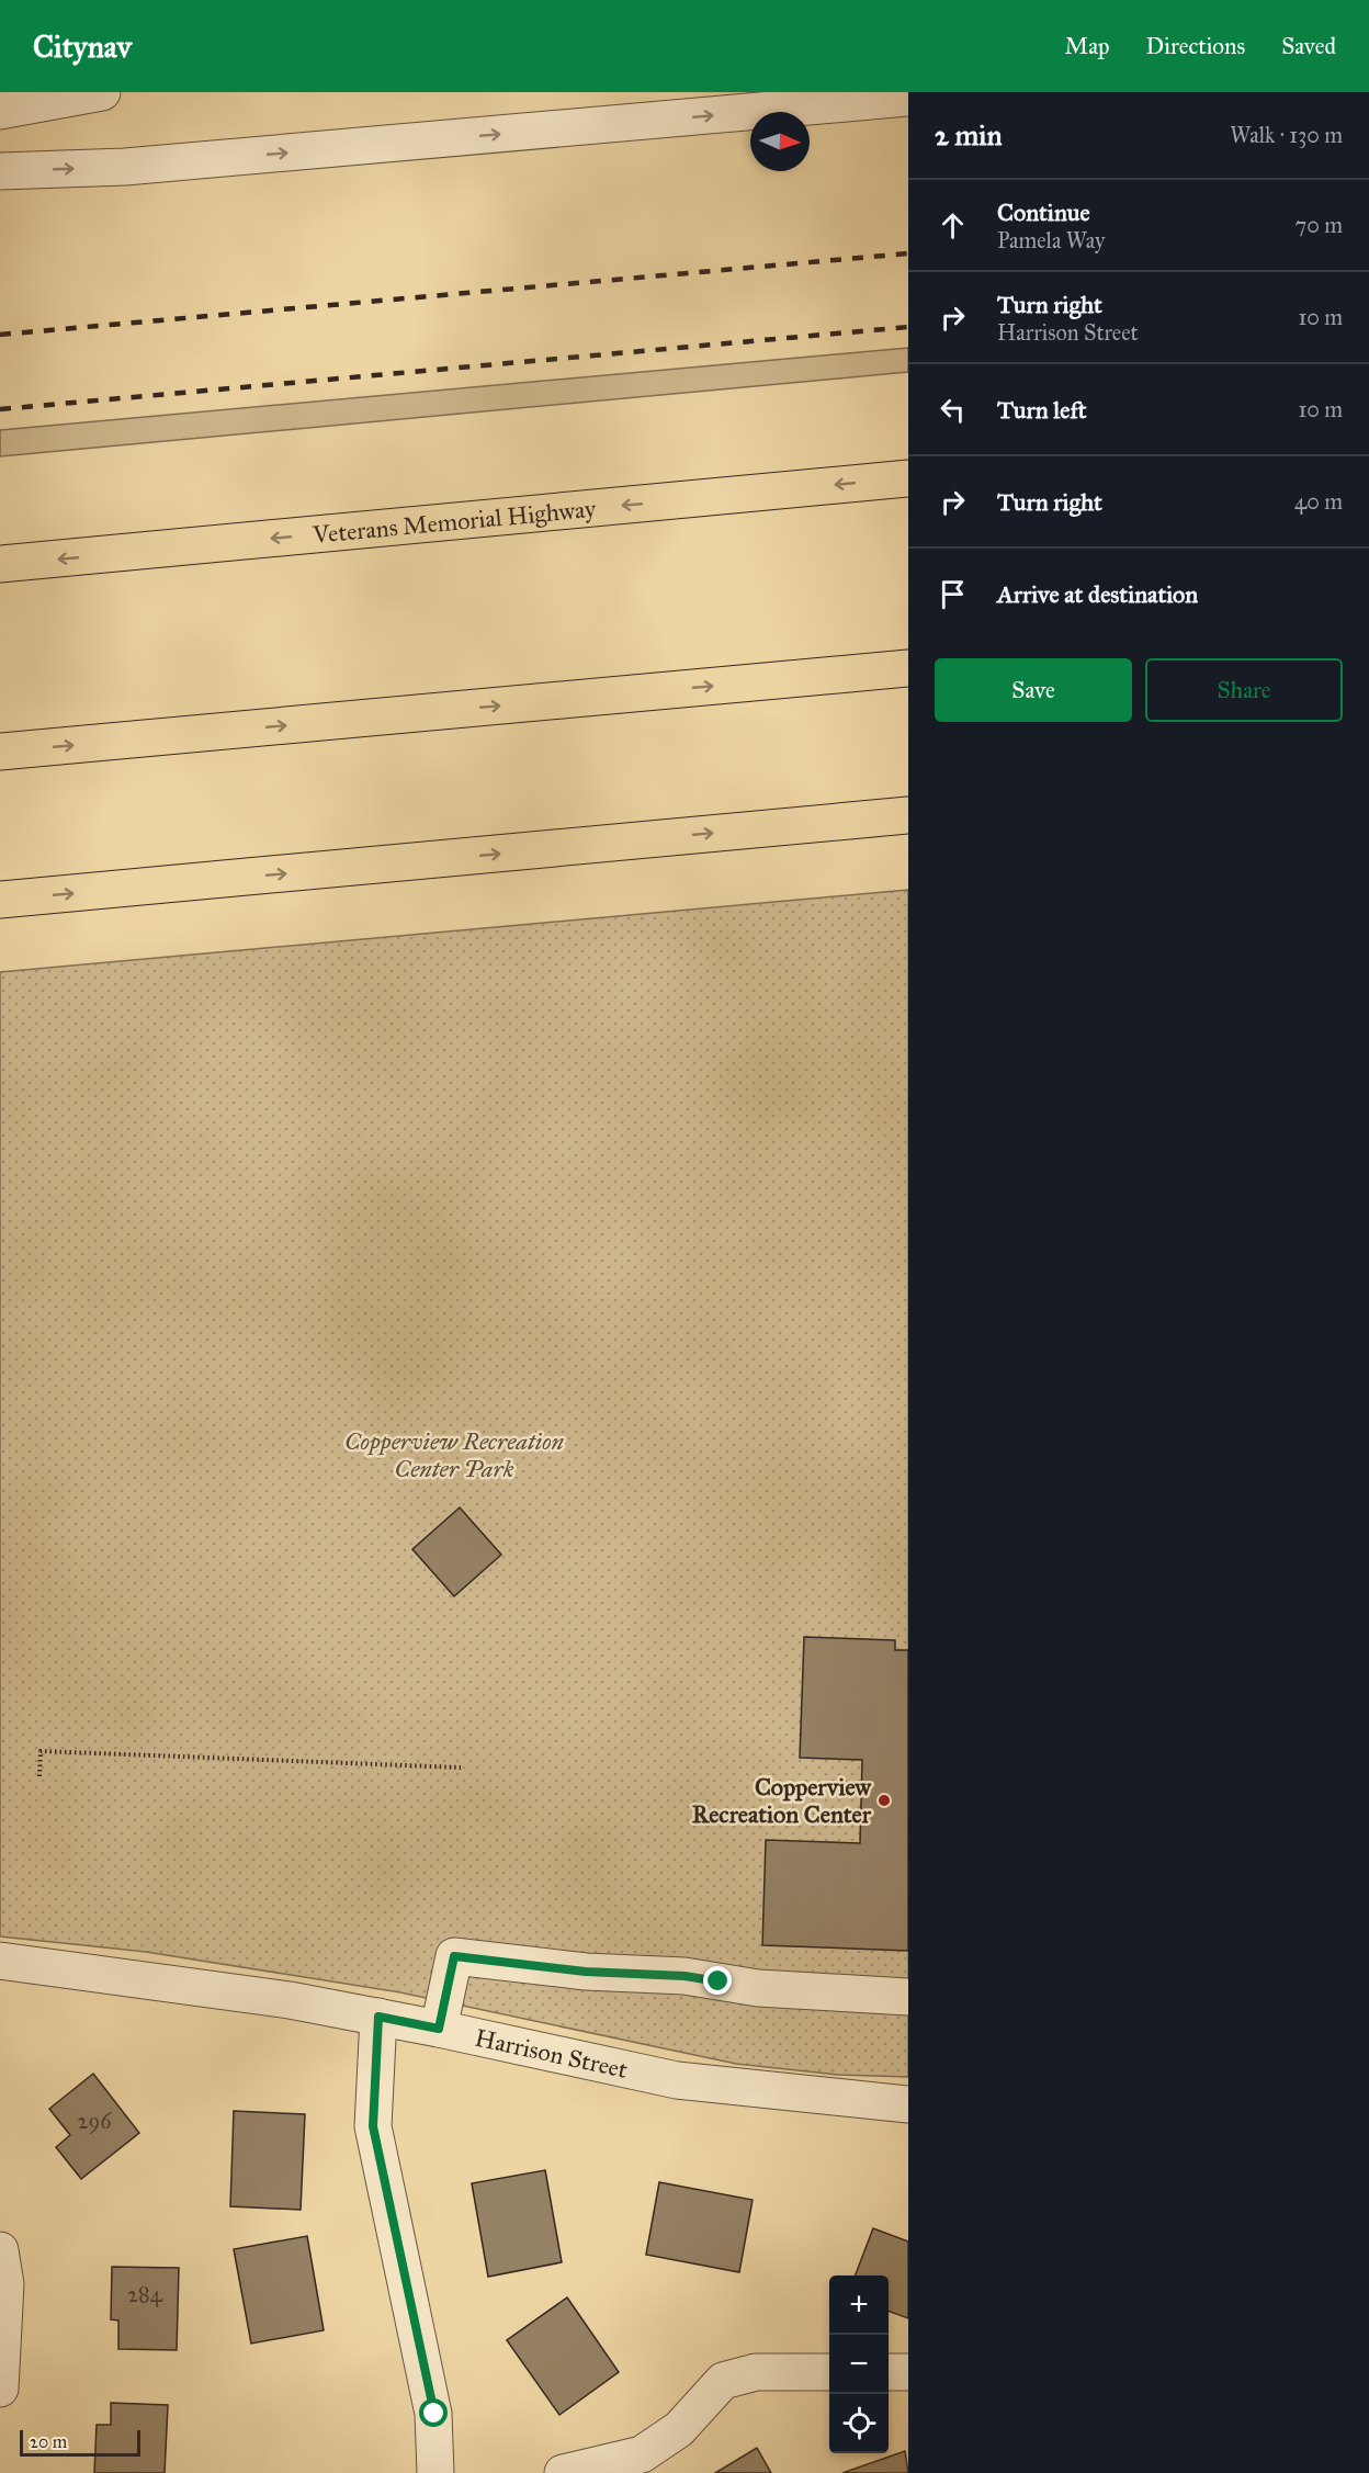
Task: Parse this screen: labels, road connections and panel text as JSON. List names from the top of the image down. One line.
{"streets":{"highway":["Veterans Memorial Highway"],"street":["Harrison Street"]},"parks":["Copperview Recreation Center Park"],"places":["Copperview Recreation Center"],"house_numbers":["296","284"],"scale_bar":"20 m","north":"right","page":{"header":"Citynav","nav":["Map","Directions","Saved"],"heading":["2 min","Walk · 130 m"],"list":[["Continue","Pamela Way","70 m"],["Turn right","Harrison Street","10 m"],["Turn left","10 m"],["Turn right","40 m"],"Arrive at destination"],"buttons":["Save","Share"],"map_buttons":["+","−"],"scale":"20 m"}}
